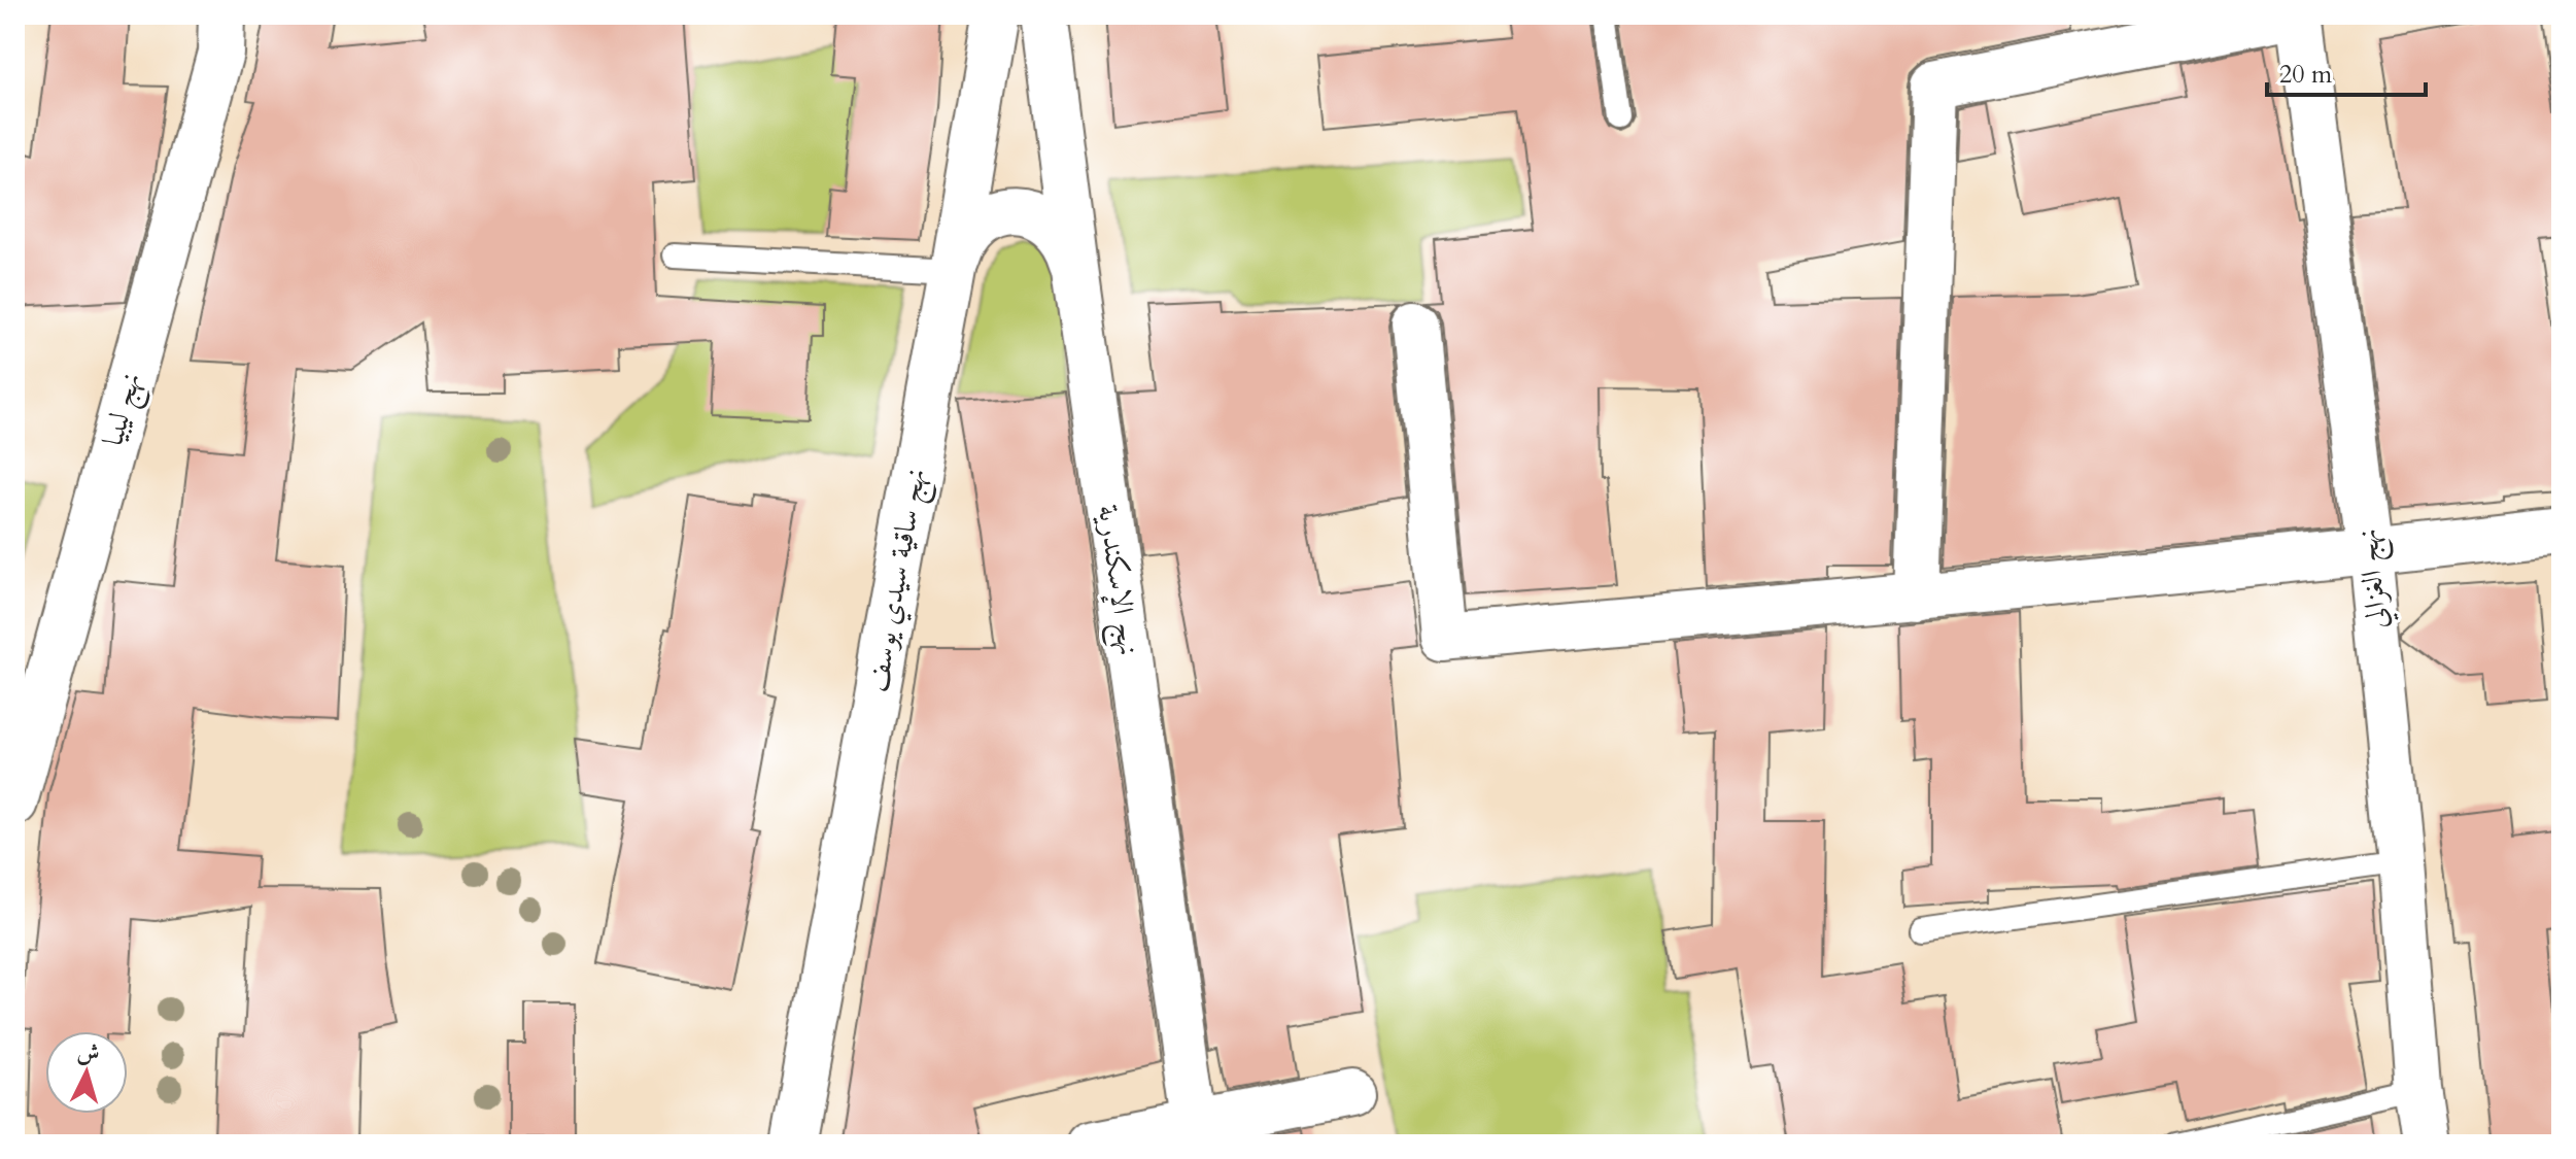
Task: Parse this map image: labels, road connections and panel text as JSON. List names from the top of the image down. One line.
{"streets":{"street":["نهج ليبيا","نهج الغزالي","نهج ساقية سيدي يوسف","نهج الإسكندرية"]},"scale_bar":"20 m","north":"top"}
